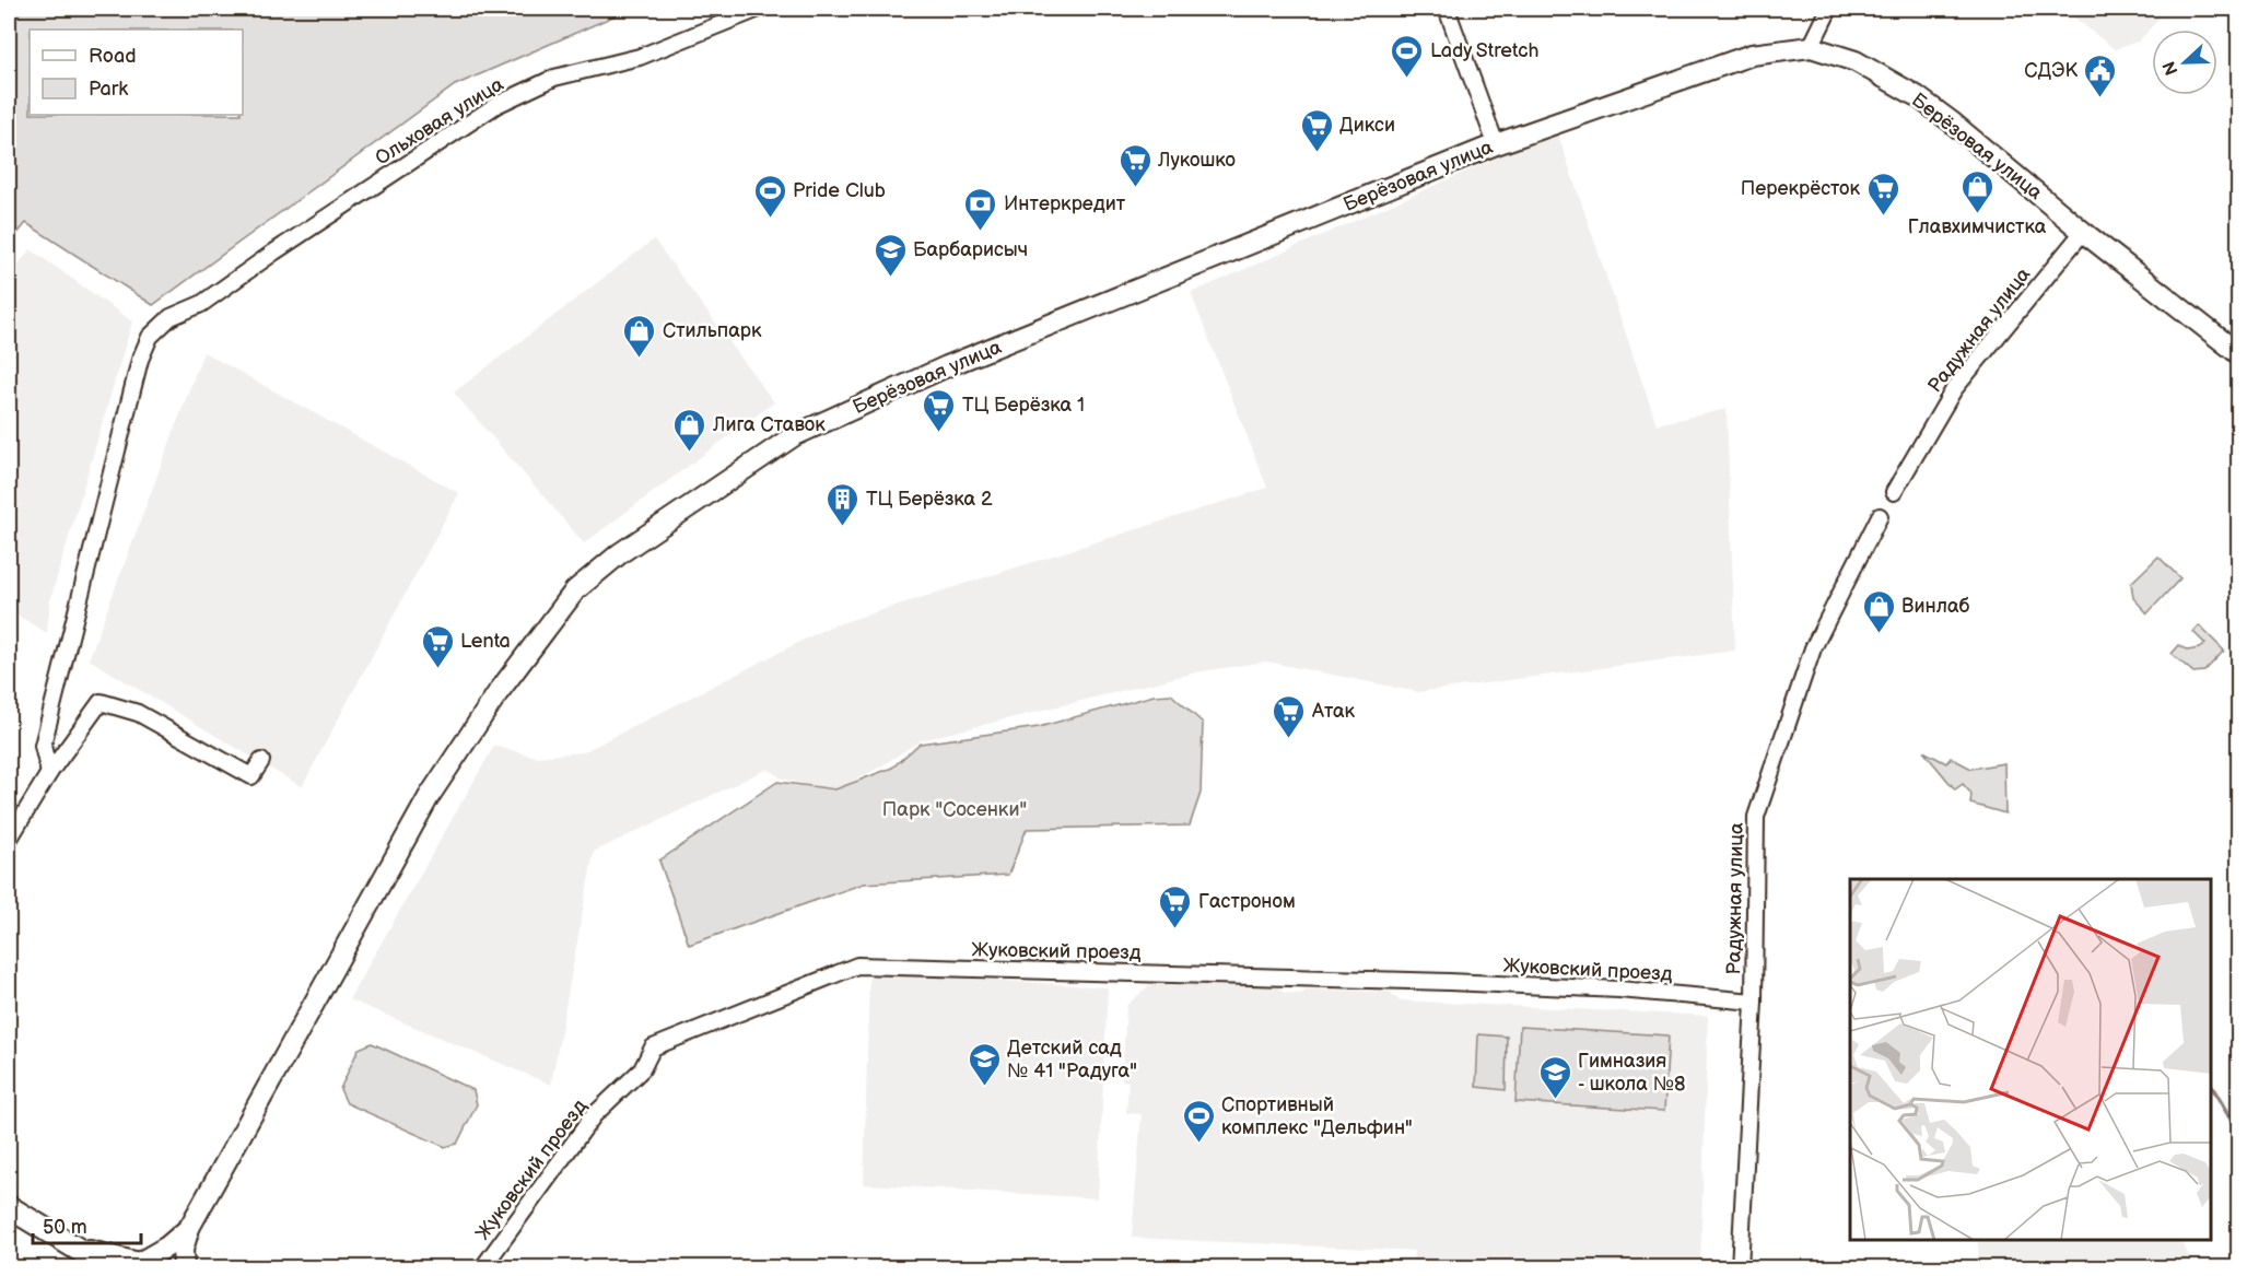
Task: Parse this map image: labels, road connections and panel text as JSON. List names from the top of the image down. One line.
{"streets":{"street":["Ольховая улица","Берёзовая улица","Радужная улица","Жуковский проезд"]},"crossings":[["Берёзовая улица","Радужная улица"],["Радужная улица","Жуковский проезд"]],"parks":["Парк \"Сосенки\""],"places":{"sports":["Lady Stretch","Pride Club","Спортивный комплекс \"Дельфин\""],"public building":["СДЭК"],"supermarket":["Дикси","Лукошко","Перекрёсток","ТЦ Берёзка 1","Lenta","Атак","Гастроном"],"shop":["Главхимчистка","Стильпарк","Лига Ставок","Винлаб"],"bank":["Интеркредит"],"school or university":["Барбарисыч","Детский сад № 41 \"Радуга\"","Гимназия - школа №8"],"building":["ТЦ Берёзка 2"]},"legend":["Road","Park"],"scale_bar":"50 m","north":"left"}
